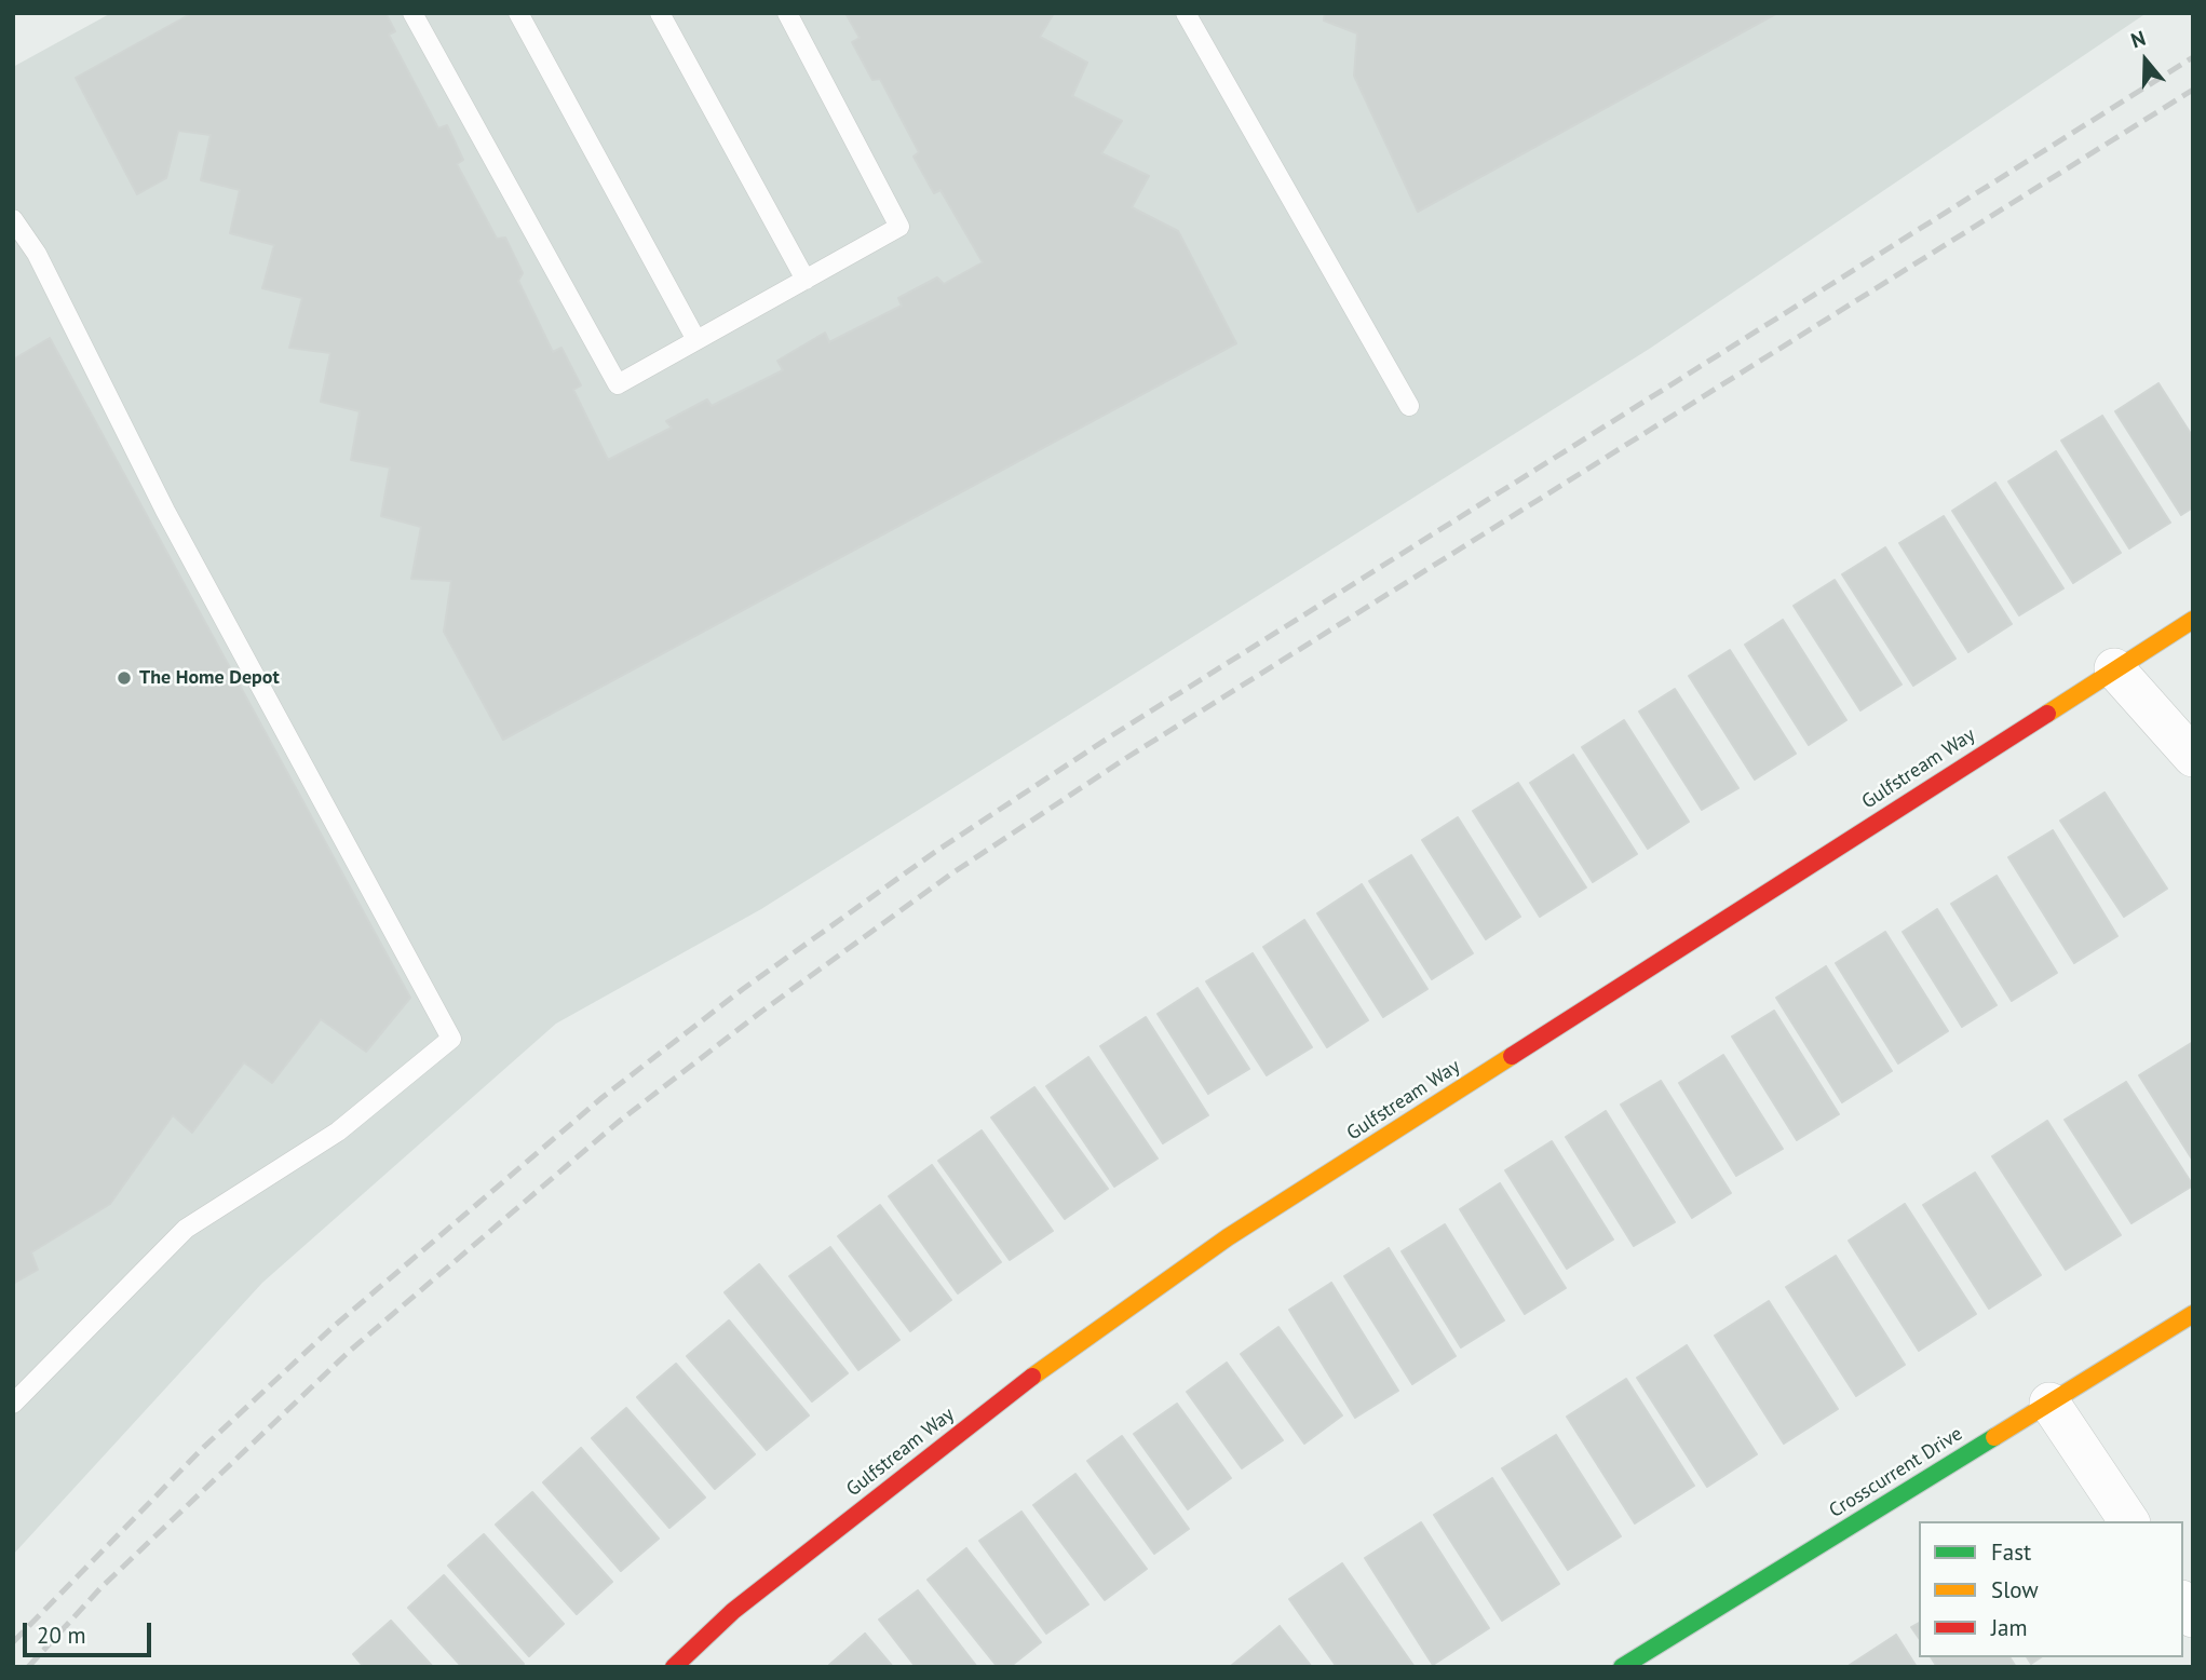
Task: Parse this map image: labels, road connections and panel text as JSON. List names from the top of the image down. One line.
{"streets":{"street":["Gulfstream Way","Crosscurrent Drive"]},"places":["The Home Depot"],"legend":["Fast","Slow","Jam"],"scale_bar":"20 m","north":"top"}
